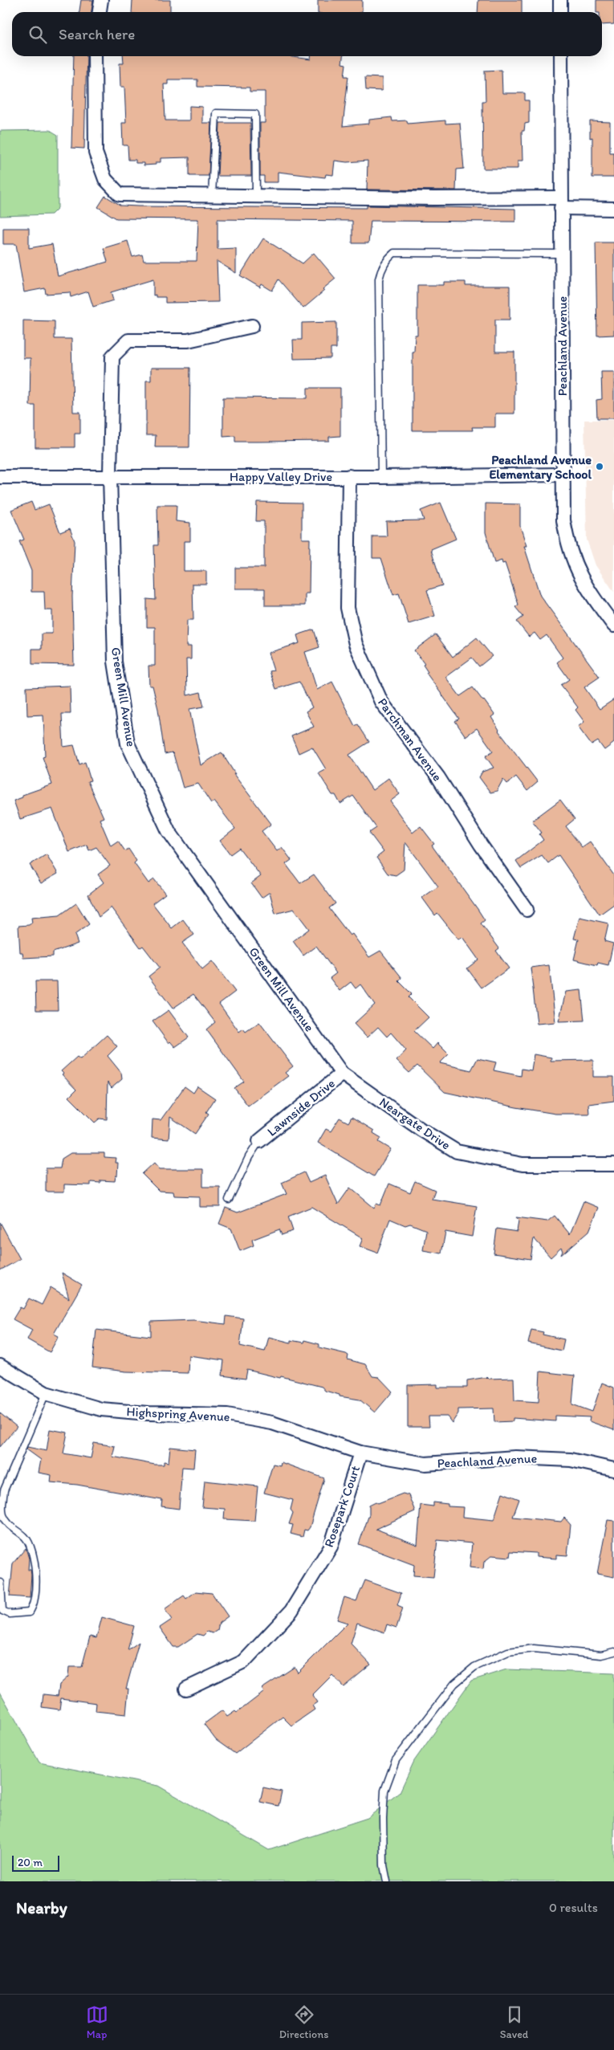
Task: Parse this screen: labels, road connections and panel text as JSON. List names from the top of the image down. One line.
{"streets":{"street":["Peachland Avenue","Happy Valley Drive","Green Mill Avenue","Parchman Avenue","Lawnside Drive","Neargate Drive","Highspring Avenue","Rosepark Court"]},"crossings":[["Peachland Avenue","Happy Valley Drive"],["Peachland Avenue","Highspring Avenue"],["Peachland Avenue","Rosepark Court"],["Happy Valley Drive","Green Mill Avenue"],["Happy Valley Drive","Parchman Avenue"],["Green Mill Avenue","Lawnside Drive"],["Green Mill Avenue","Neargate Drive"],["Lawnside Drive","Neargate Drive"],["Highspring Avenue","Rosepark Court"]],"places":["Peachland Avenue Elementary School"],"scale_bar":"20 m","page":{"search":"Search here","scale":"20 m","heading":["Nearby","0 results"],"nav":["Map","Directions","Saved"]}}
